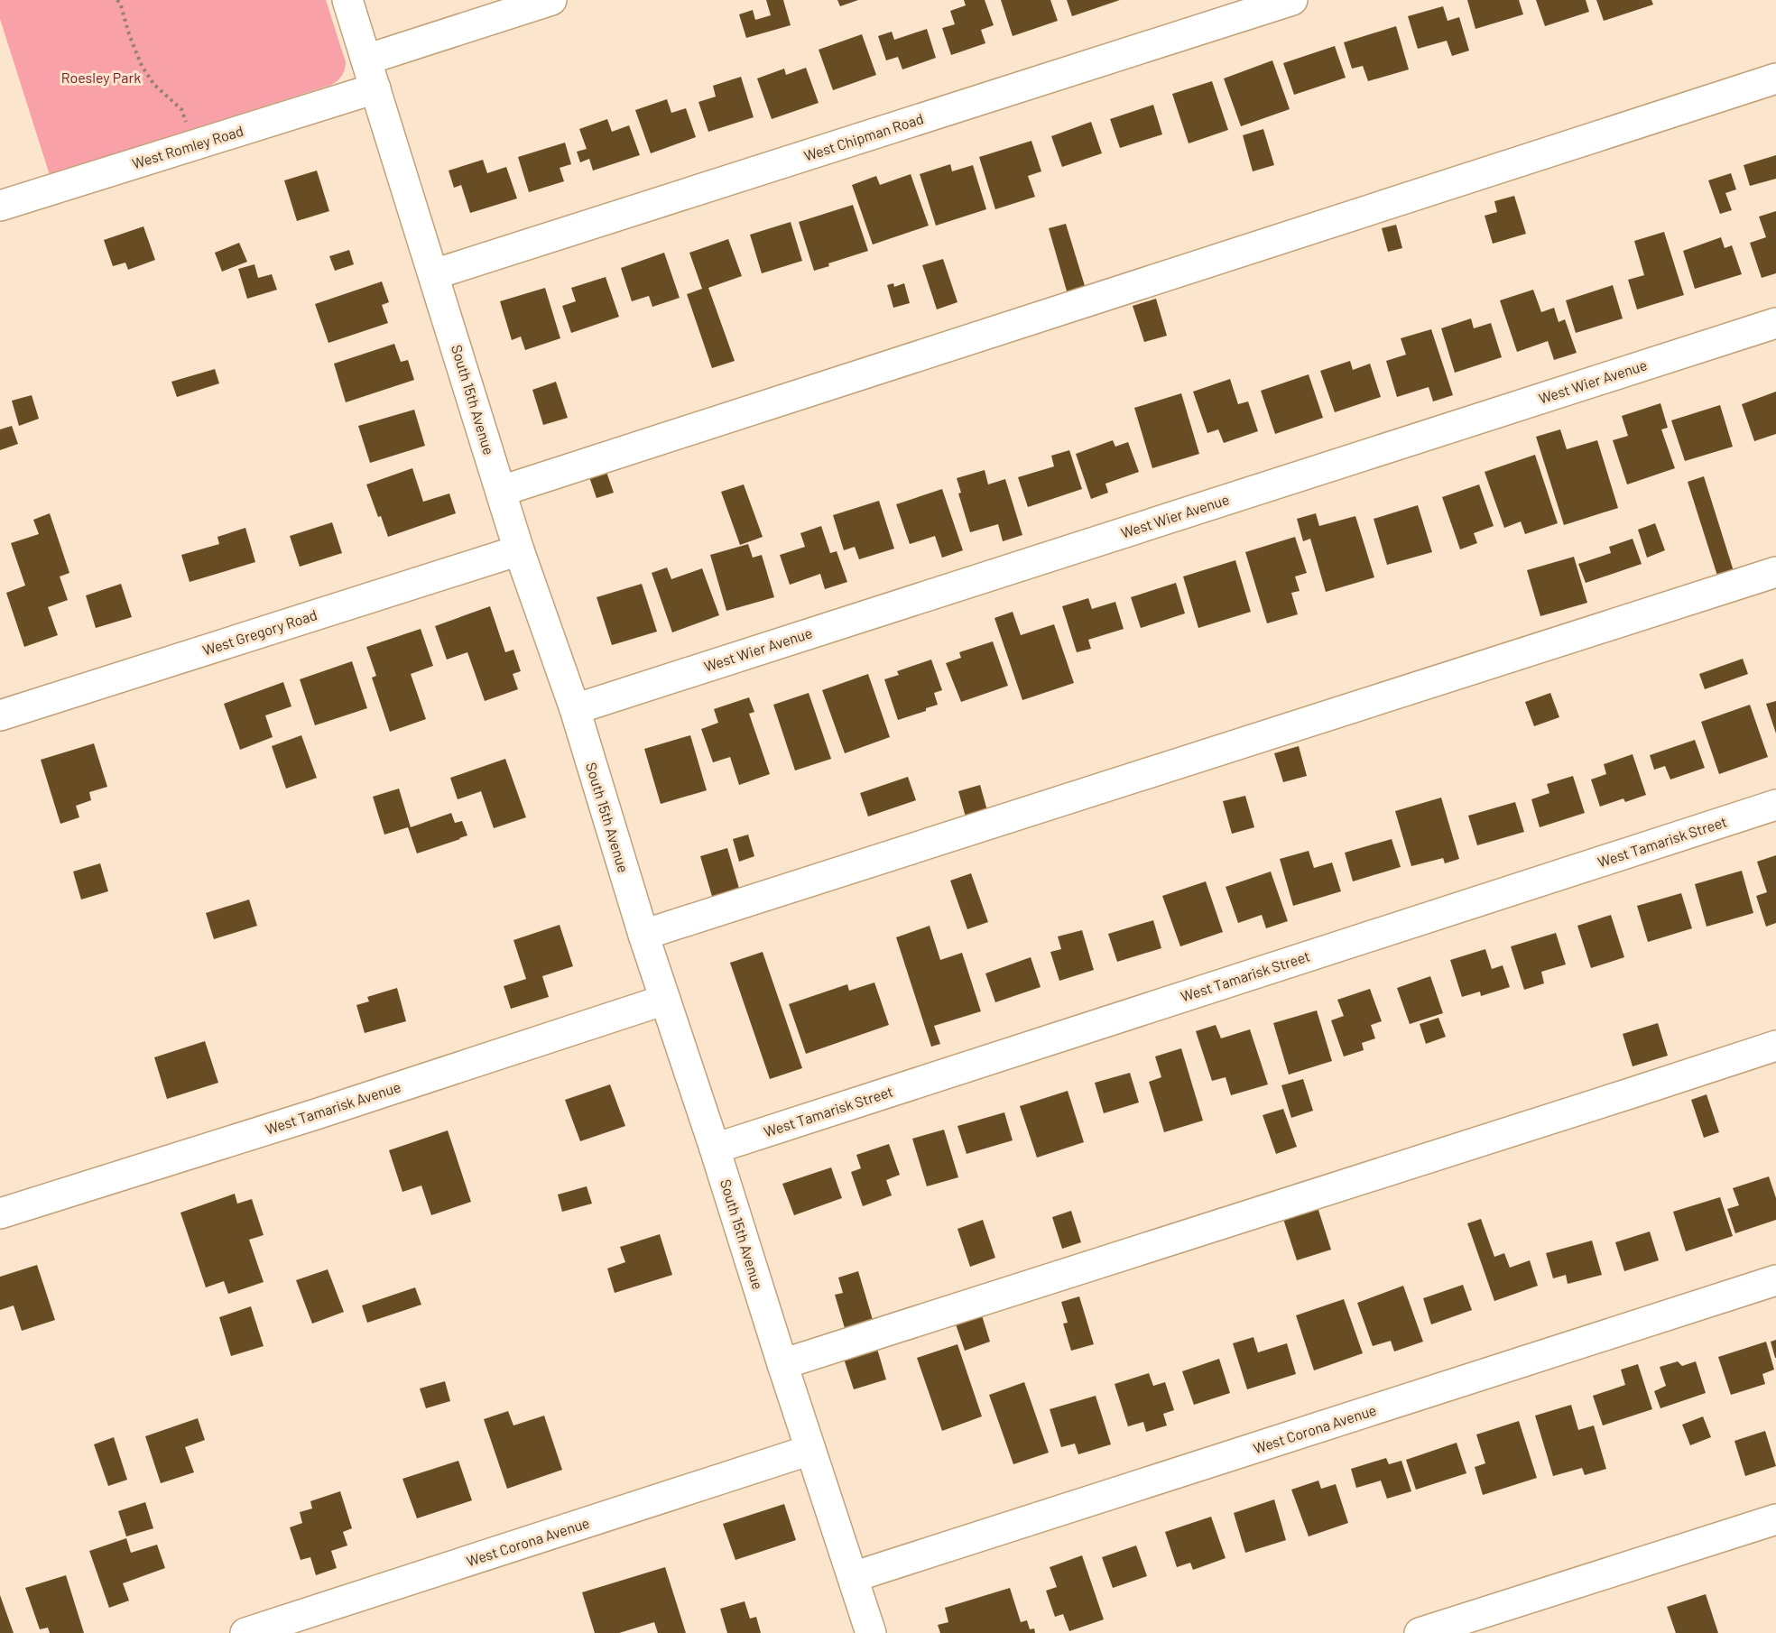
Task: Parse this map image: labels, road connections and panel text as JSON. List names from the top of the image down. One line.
{"streets":{"street":["West Chipman Road","West Romley Road","West Wier Avenue","South 15th Avenue","West Gregory Road","West Tamarisk Street","West Tamarisk Avenue","West Corona Avenue"]},"crossings":[["West Chipman Road","South 15th Avenue"],["West Romley Road","South 15th Avenue"],["West Wier Avenue","South 15th Avenue"],["South 15th Avenue","West Gregory Road"],["South 15th Avenue","West Tamarisk Street"],["South 15th Avenue","West Tamarisk Avenue"],["South 15th Avenue","West Corona Avenue"]],"parks":["Roesley Park"]}
